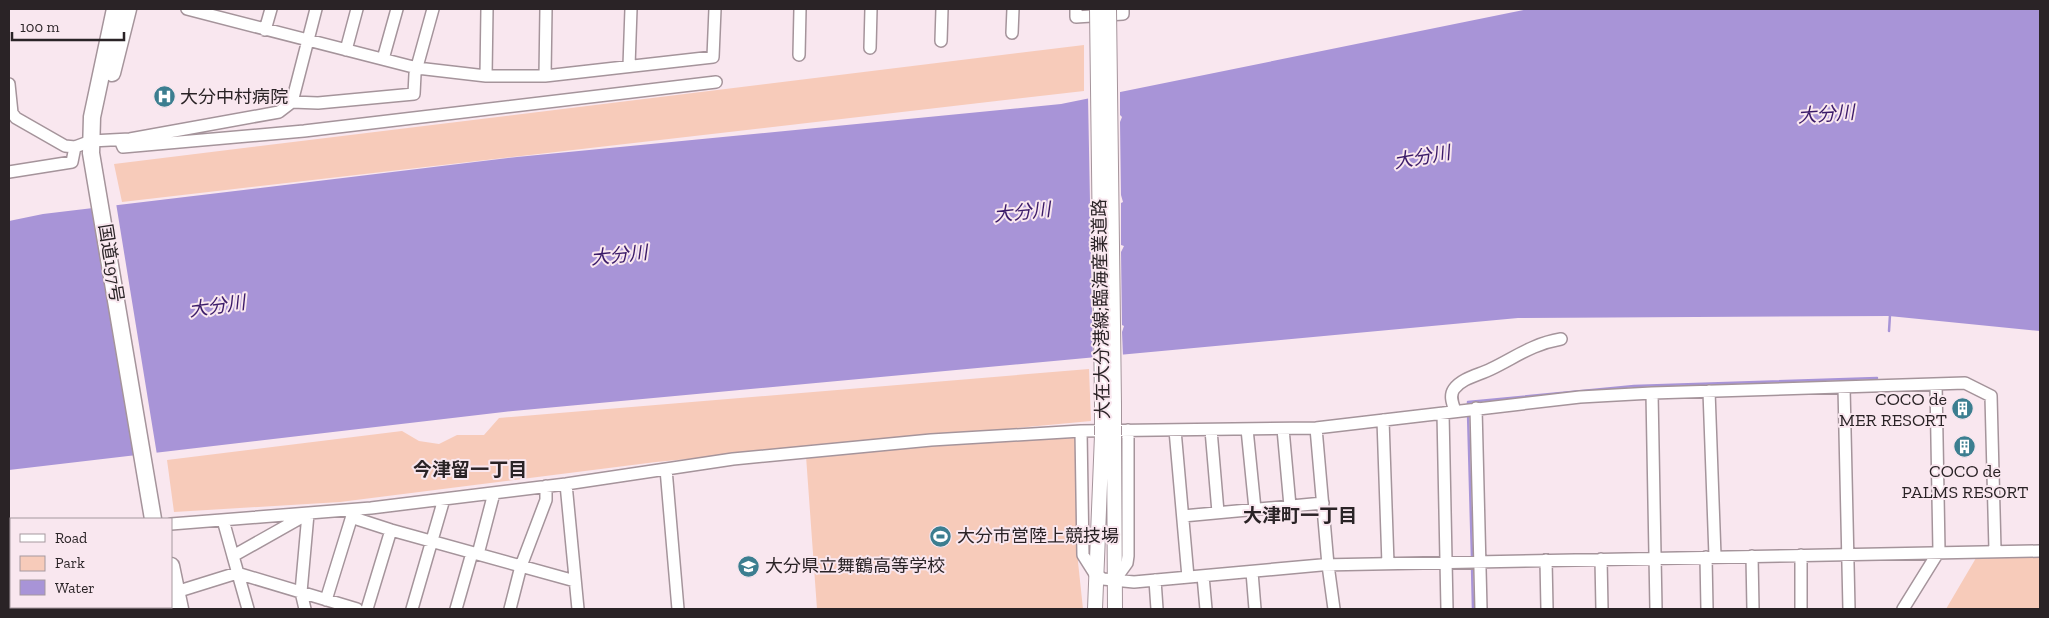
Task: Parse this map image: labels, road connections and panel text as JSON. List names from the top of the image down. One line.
{"streets":{"highway":["国道197号"],"main road":["大在大分港線;臨海産業道路"]},"districts":["今津留一丁目","大津町一丁目"],"water":["大分川"],"places":{"hospital":["大分中村病院"],"building":["COCO de MER RESORT","COCO de PALMS RESORT"],"sports":["大分市営陸上競技場"],"school or university":["大分県立舞鶴高等学校"]},"legend":["Road","Park","Water"],"scale_bar":"100 m"}
